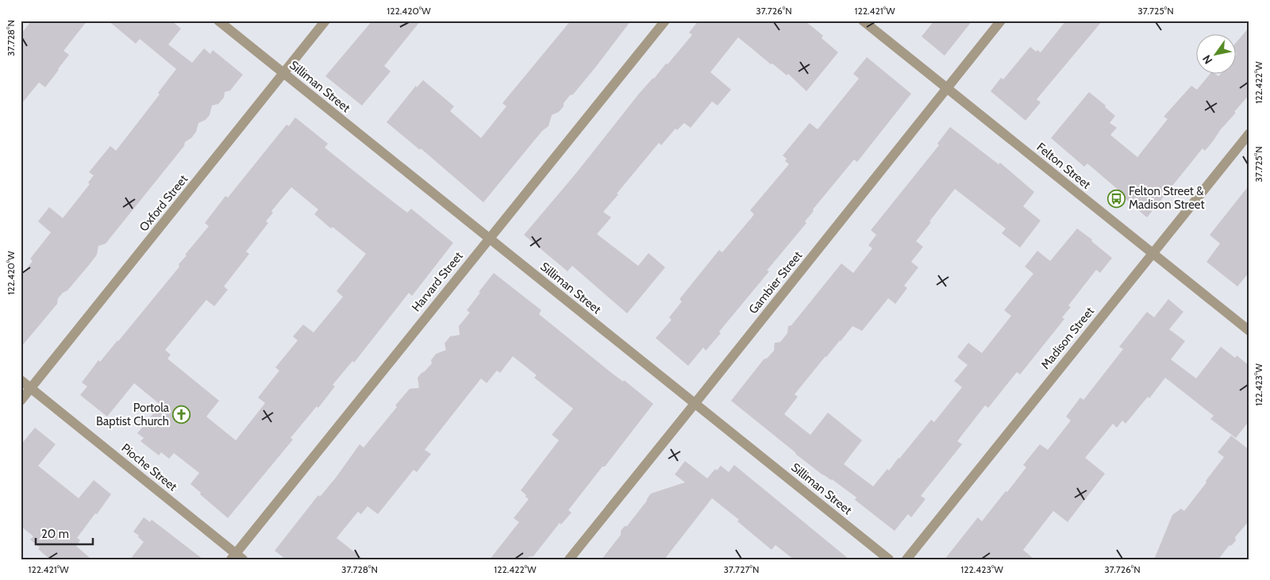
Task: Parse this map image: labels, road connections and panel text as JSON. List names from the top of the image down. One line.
{"streets":{"street":["Silliman Street","Felton Street","Oxford Street","Harvard Street","Gambier Street","Madison Street","Pioche Street"]},"crossings":[["Silliman Street","Oxford Street"],["Silliman Street","Harvard Street"],["Silliman Street","Gambier Street"],["Felton Street","Gambier Street"],["Felton Street","Madison Street"],["Oxford Street","Pioche Street"],["Harvard Street","Pioche Street"]],"places":{"bus stop":["Felton Street & Madison Street"],"church":["Portola Baptist Church"]},"scale_bar":"20 m","north":"bottom left","coordinates":["122.420°W","37.726°N","122.421°W","37.725°N","37.728°N","122.422°W","122.423°W","37.727°N"]}
